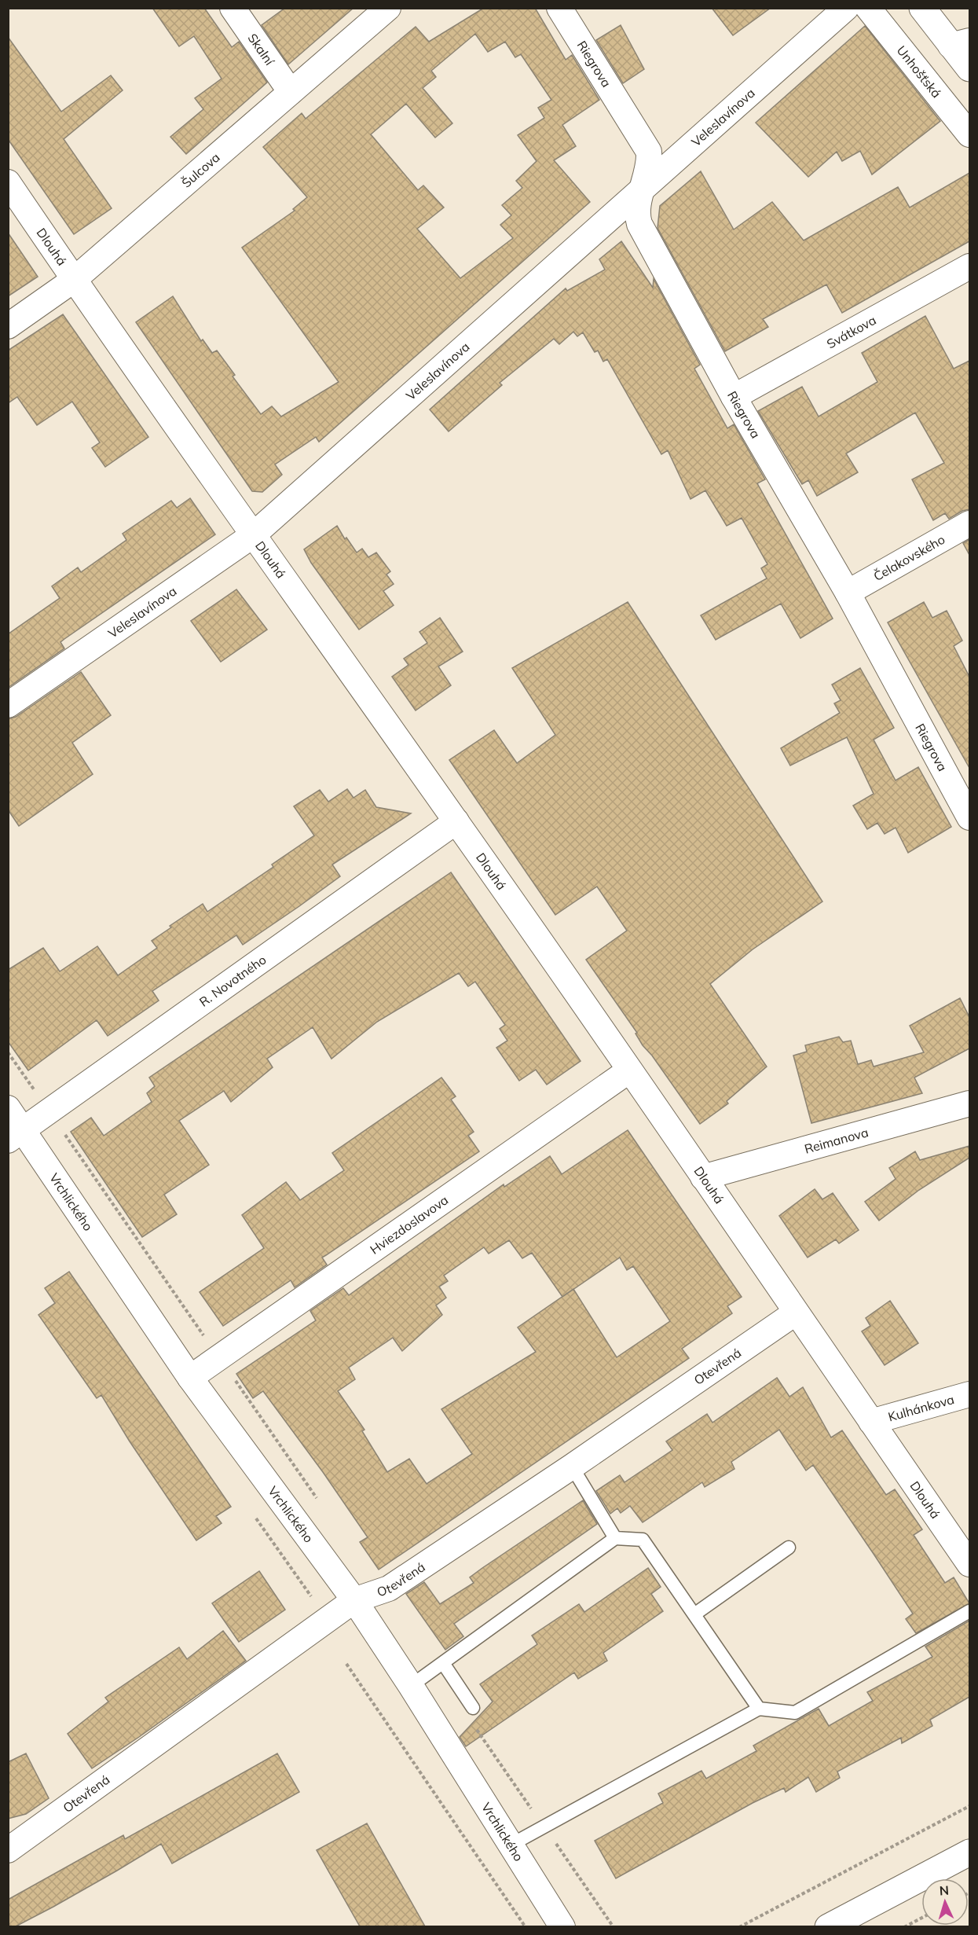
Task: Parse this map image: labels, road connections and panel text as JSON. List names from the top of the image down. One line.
{"streets":{"street":["Skalní","Riegrova","Unhošťská","Veleslavínova","Šulcova","Dlouhá","Svátkova","Čelakovského","R. Novotného","Reimanova","Vrchlického","Hviezdoslavova","Otevřená","Kulhánkova"]},"crossings":[["Skalní","Šulcova"],["Riegrova","Veleslavínova"],["Riegrova","Svátkova"],["Riegrova","Čelakovského"],["Veleslavínova","Dlouhá"],["Šulcova","Dlouhá"],["Dlouhá","R. Novotného"],["Dlouhá","Reimanova"],["Dlouhá","Hviezdoslavova"],["Dlouhá","Otevřená"],["Dlouhá","Kulhánkova"],["R. Novotného","Vrchlického"],["Vrchlického","Hviezdoslavova"],["Vrchlického","Otevřená"]],"north":"top"}
